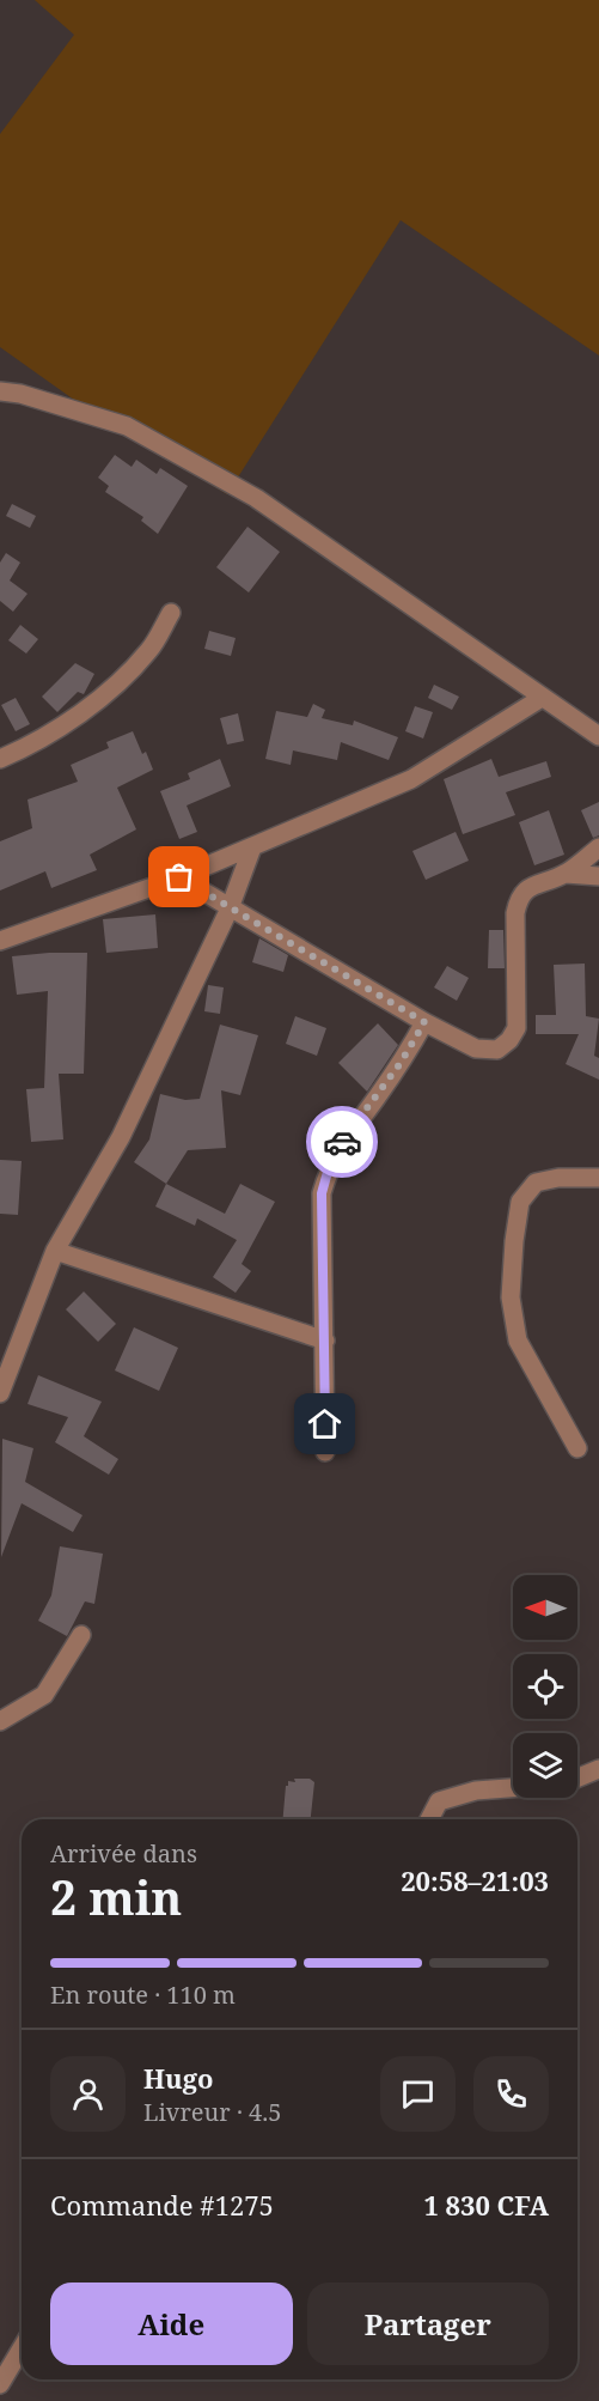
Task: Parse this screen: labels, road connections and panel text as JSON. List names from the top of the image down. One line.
{"north":"left","page":{"heading":["2 min","Arrivée dans","20:58–21:03"],"panel":["Hugo","Livreur · 4.5","Commande #1275","1 830 CFA"],"bar":"En route · 110 m","buttons":["Aide","Partager"]}}
